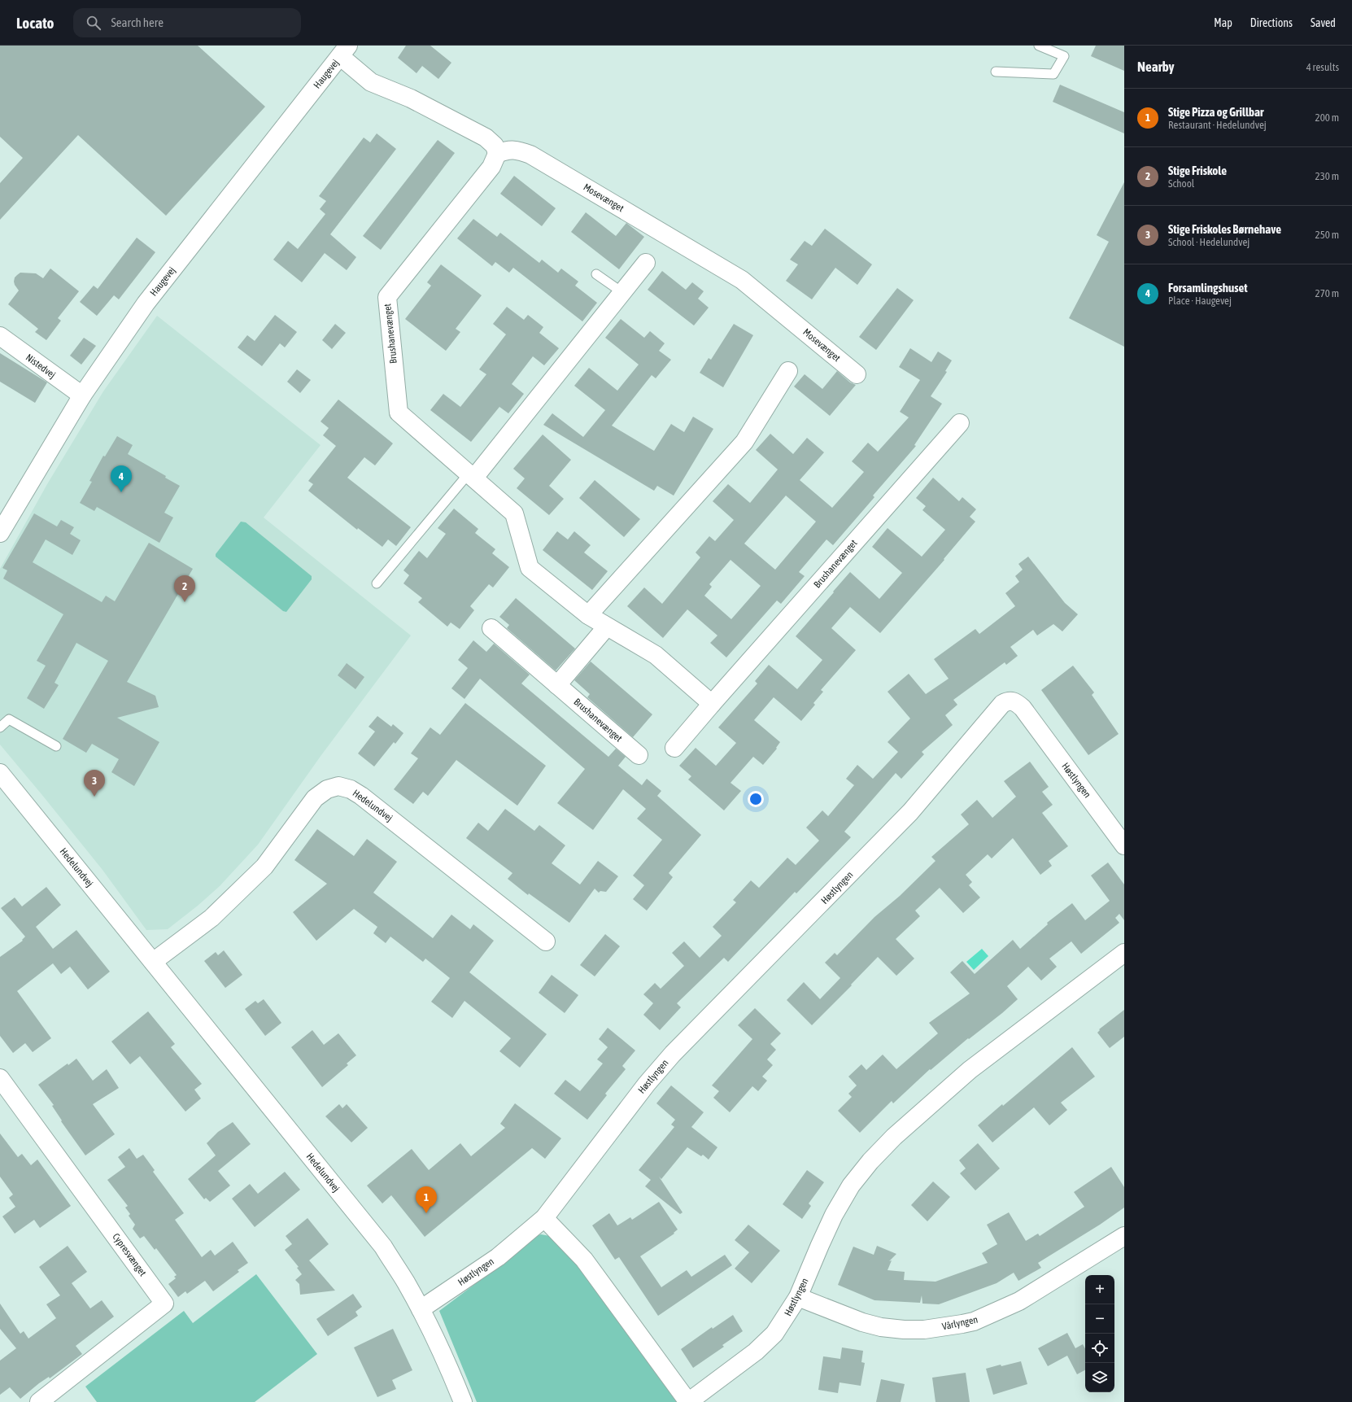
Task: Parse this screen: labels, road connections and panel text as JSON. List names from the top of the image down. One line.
{"streets":{"street":["Haugevej","Mosevænget","Brushanevænget","Nistedvej","Høstlyngen","Hedelundvej","Cypresvænget","Vårlyngen"]},"crossings":[["Haugevej","Nistedvej"],["Mosevænget","Brushanevænget"],["Høstlyngen","Hedelundvej"],["Høstlyngen","Vårlyngen"]],"page":{"header":"Locato","search":"Search here","nav":["Map","Directions","Saved"],"heading":["Nearby","4 results"],"list":[{"mark":"1","name":"Stige Pizza og Grillbar","note":"Restaurant · Hedelundvej","value":"200 m"},{"mark":"2","name":"Stige Friskole","note":"School","value":"230 m"},{"mark":"3","name":"Stige Friskoles Børnehave","note":"School · Hedelundvej","value":"250 m"},{"mark":"4","name":"Forsamlingshuset","note":"Place · Haugevej","value":"270 m"}],"pins":["4","2","3","1"],"map_buttons":["+","−"]}}
